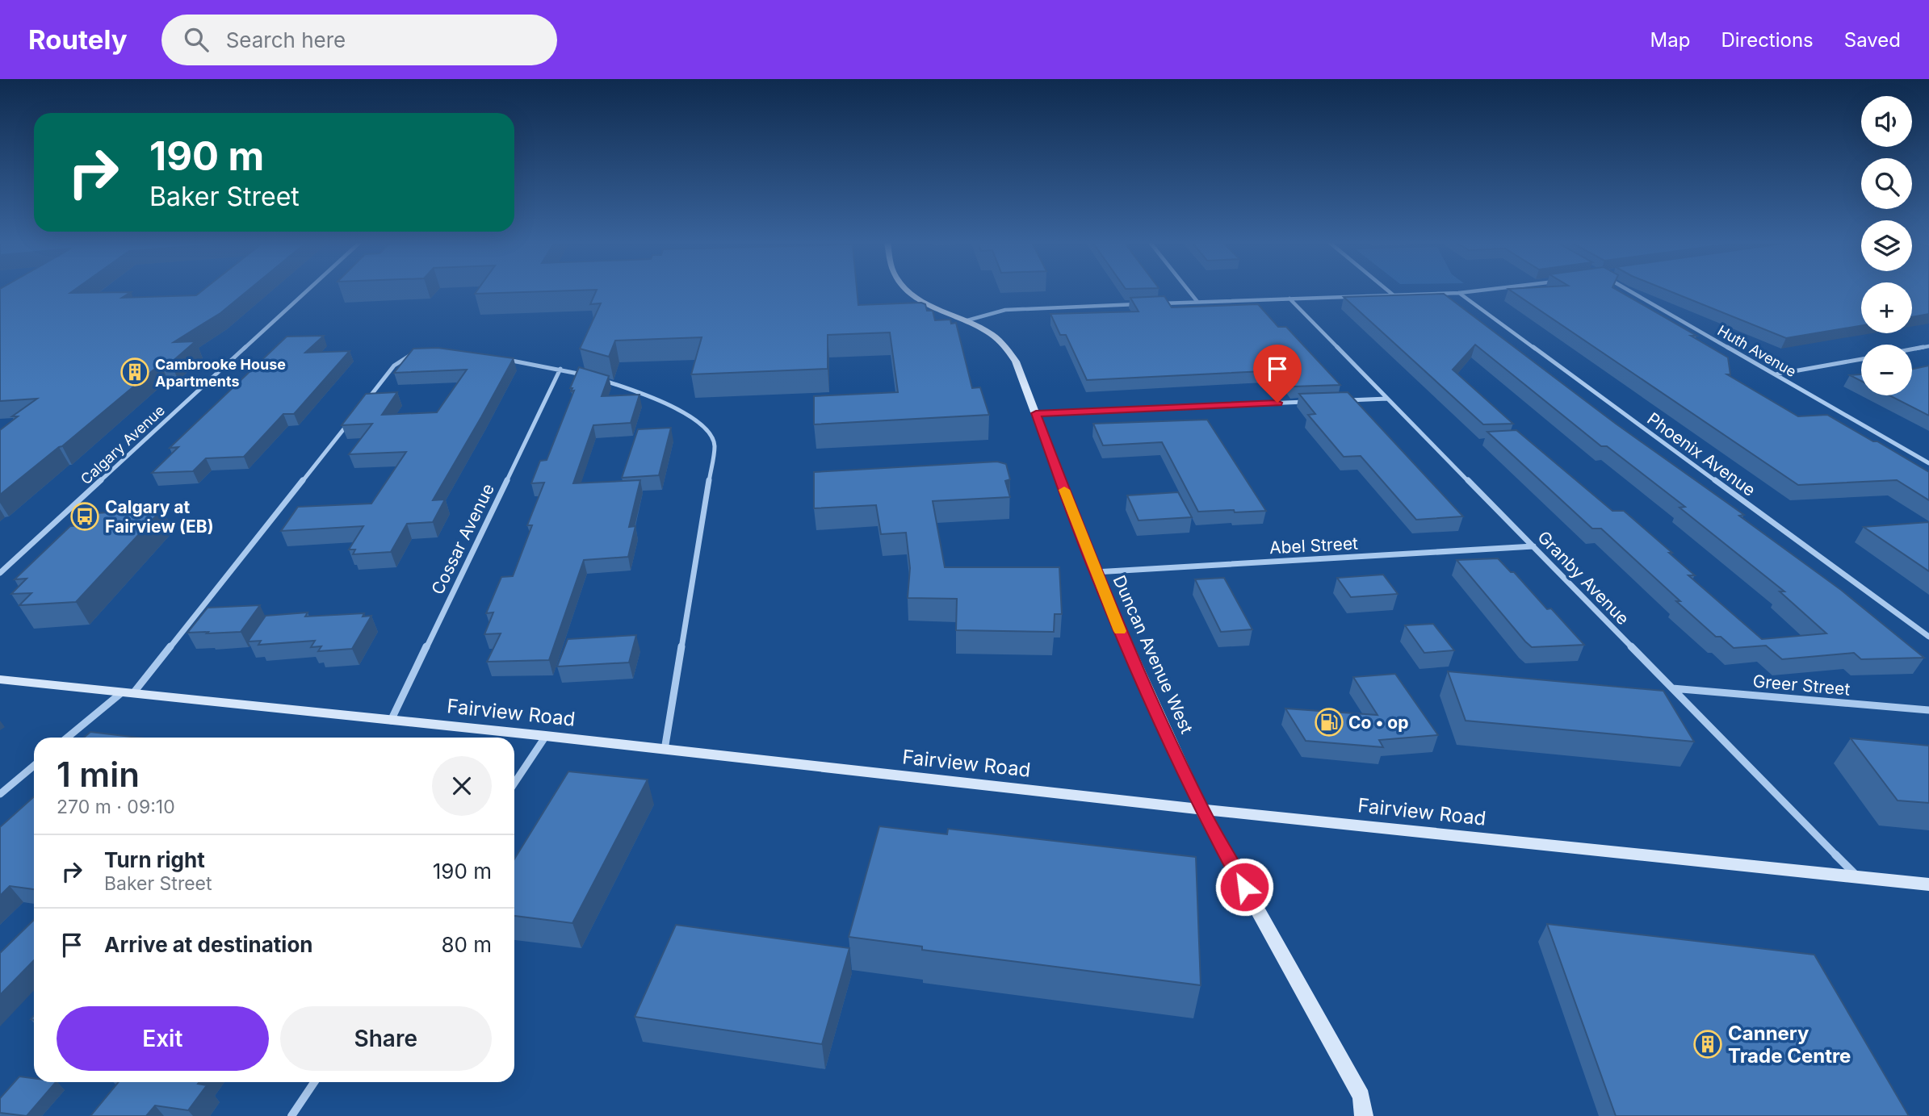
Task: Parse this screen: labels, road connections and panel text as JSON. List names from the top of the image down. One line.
{"streets":{"street":["Huth Avenue","Calgary Avenue","Phoenix Avenue","Cossar Avenue","Abel Street","Granby Avenue","Duncan Avenue West","Greer Street","Fairview Road"]},"crossings":[["Cossar Avenue","Fairview Road"],["Abel Street","Granby Avenue"],["Abel Street","Duncan Avenue West"],["Granby Avenue","Greer Street"],["Granby Avenue","Fairview Road"],["Duncan Avenue West","Fairview Road"]],"places":{"building":["Cambrooke House Apartments","Cannery Trade Centre"],"bus stop":["Calgary at Fairview (EB)"],"fuel station":["Co • op"]},"page":{"header":"Routely","search":"Search here","nav":["Map","Directions","Saved"],"map_buttons":["+","−"],"turn":["190 m","Baker Street"],"heading":["1 min","270 m · 09:10"],"list":[{"name":"Turn right","note":"Baker Street","value":"190 m"},{"name":"Arrive at destination","value":"80 m"}],"buttons":["Exit","Share"]}}
